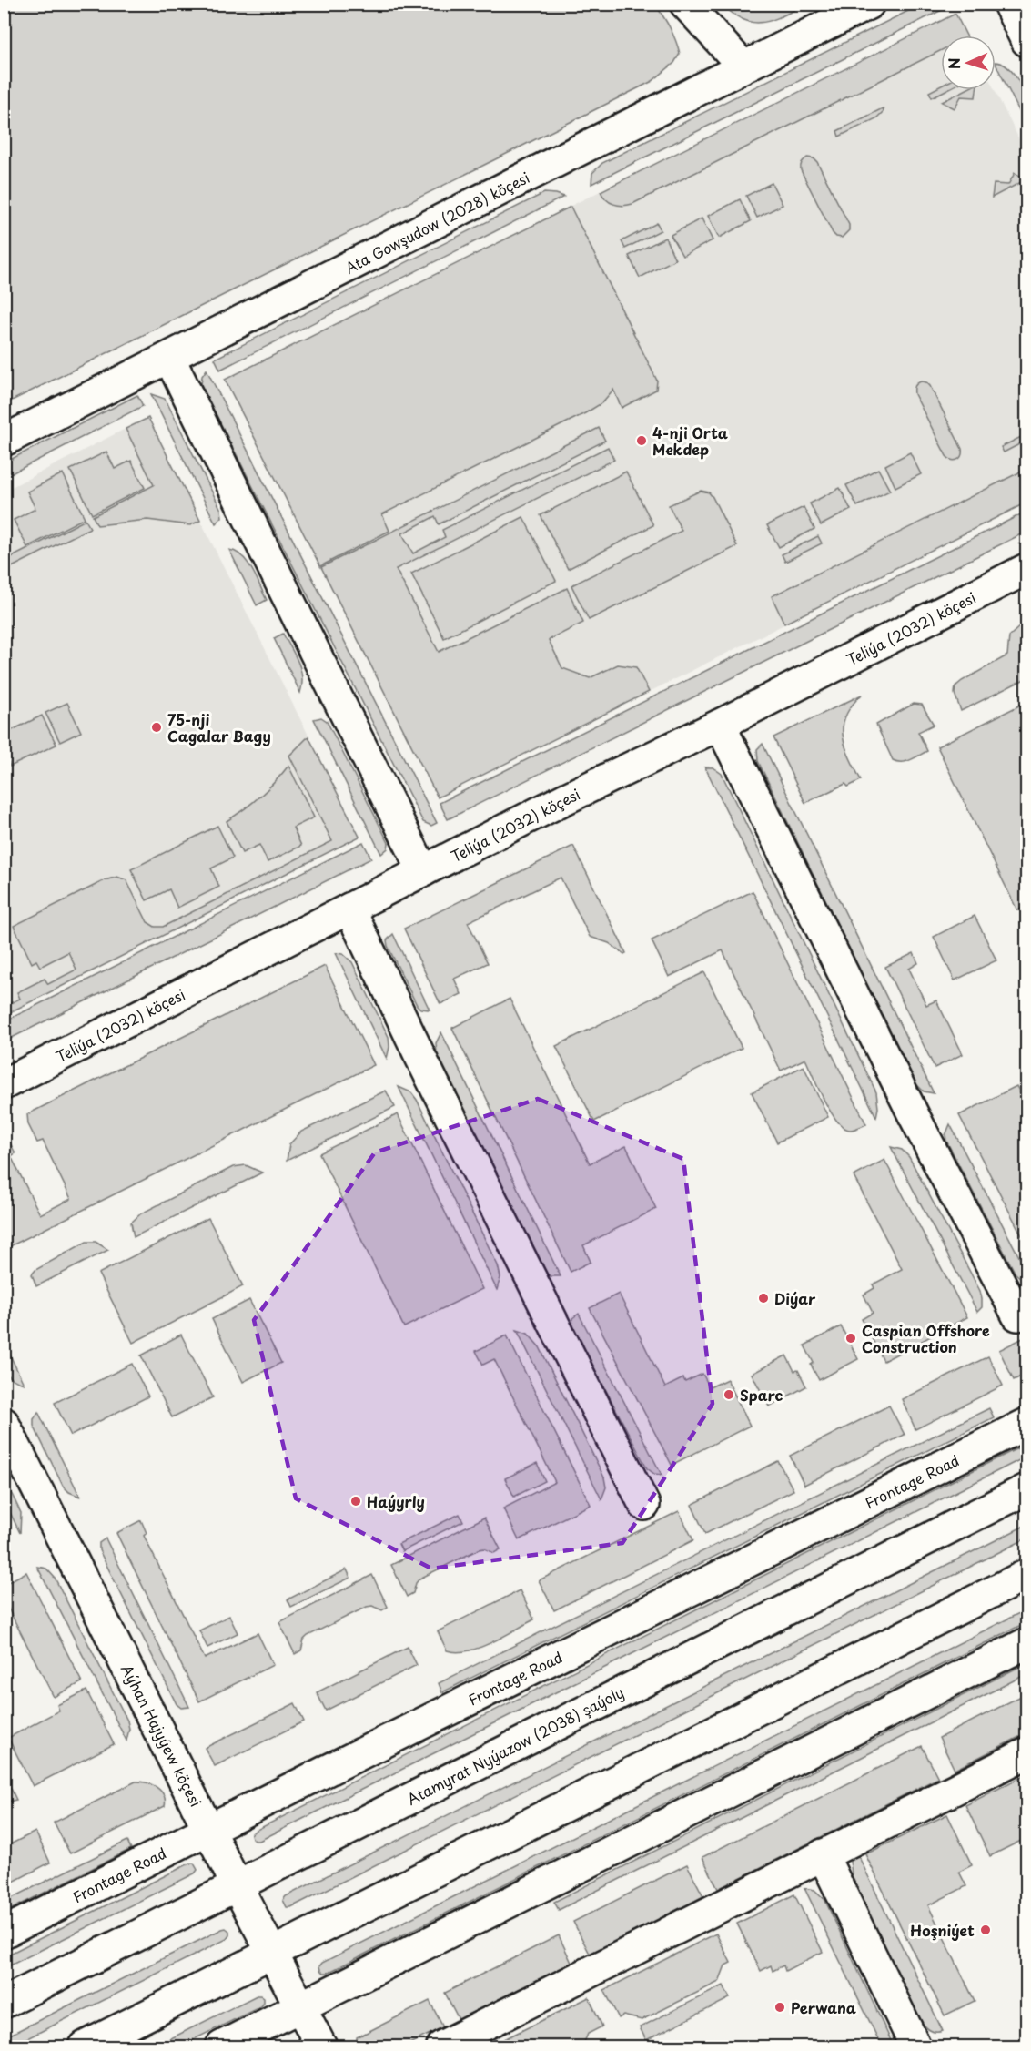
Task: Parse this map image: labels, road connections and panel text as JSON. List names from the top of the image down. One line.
{"streets":{"street":["Ata Gowşudow (2028) köçesi","Teliýa (2032) köçesi","Frontage Road","Aýhan Hajyýew köçesi","Atamyrat Nyýazow (2038) şaýoly"]},"crossings":[["Frontage Road","Aýhan Hajyýew köçesi"],["Aýhan Hajyýew köçesi","Atamyrat Nyýazow (2038) şaýoly"]],"places":["4-nji Orta Mekdep","75-nji Cagalar Bagy","Diýar","Caspian Offshore Construction","Sparc","Haýyrly","Hoşniýet","Perwana"],"north":"left"}
